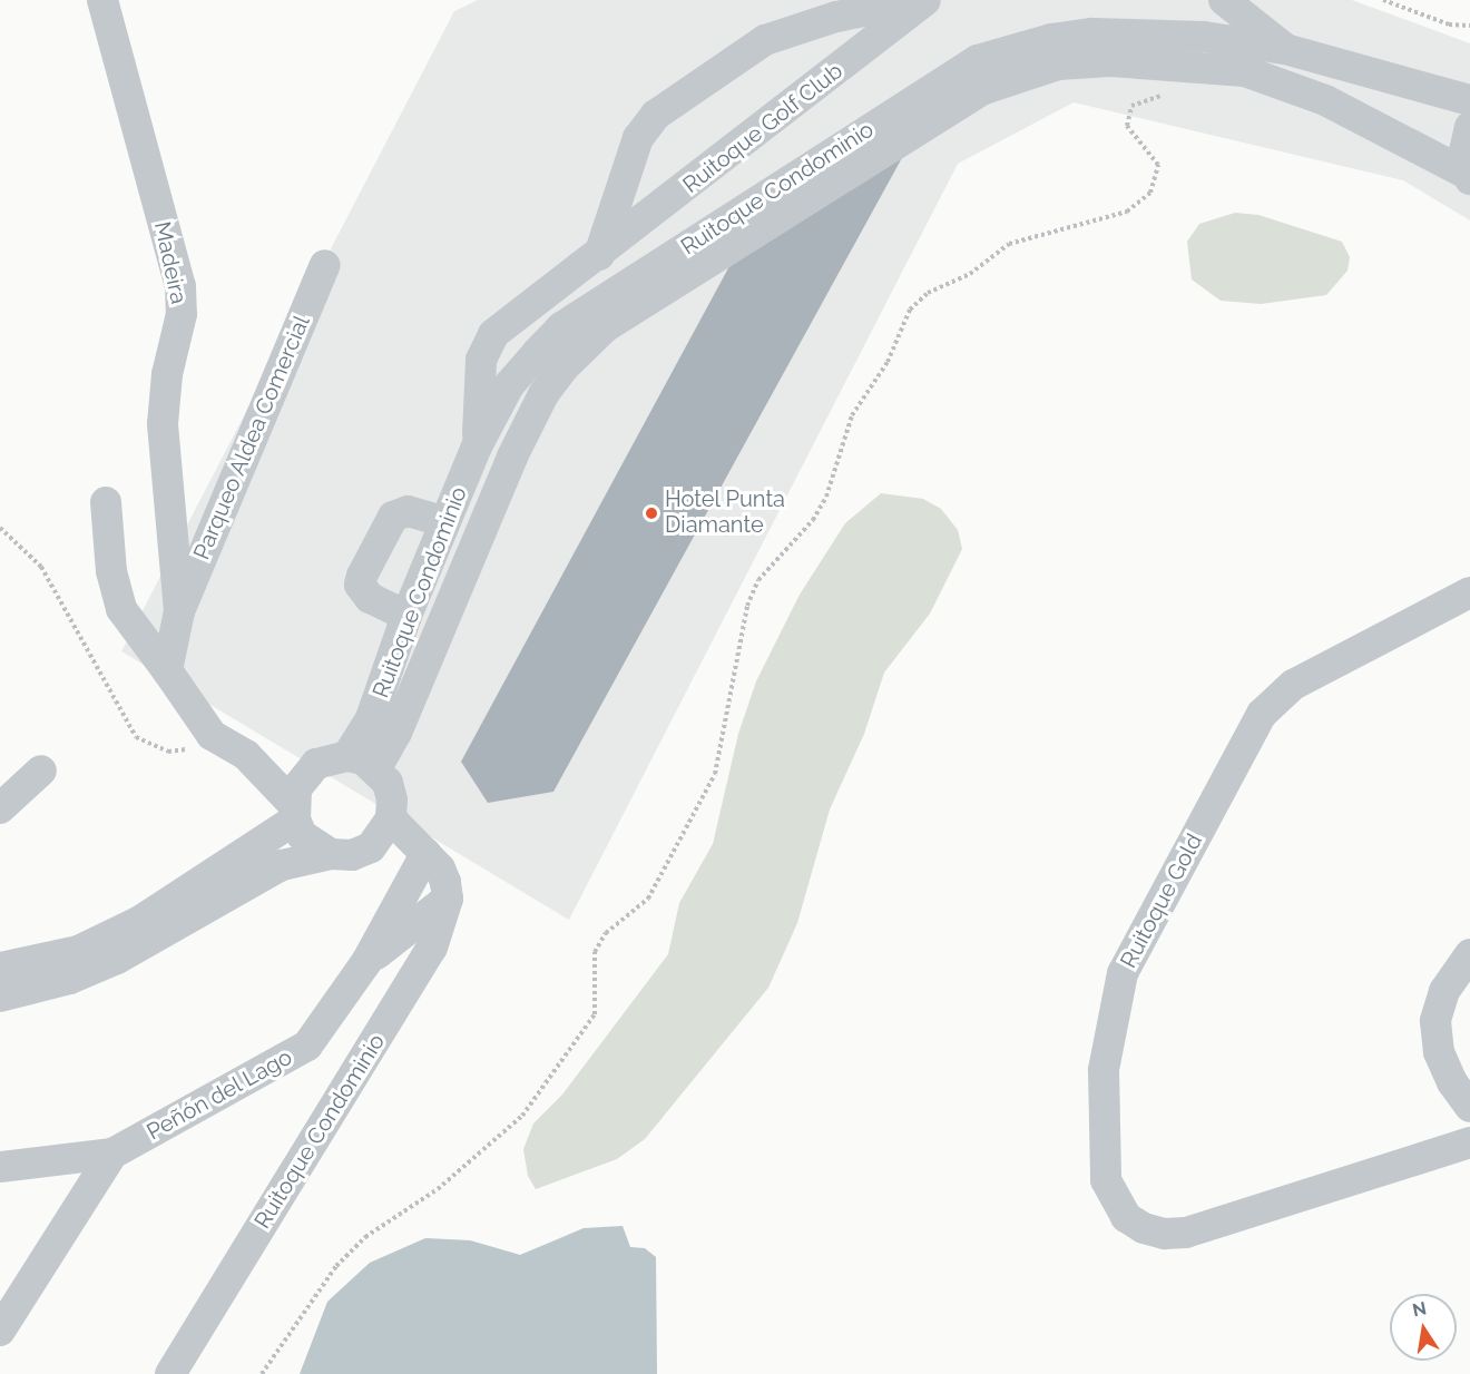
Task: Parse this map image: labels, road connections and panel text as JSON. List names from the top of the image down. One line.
{"streets":{"street":["Ruitoque Golf Club","Ruitoque Condominio","Madeira","Parqueo Aldea Comercial","Ruitoque Gold","Peñón del Lago"]},"crossings":[["Ruitoque Golf Club","Ruitoque Condominio"],["Madeira","Parqueo Aldea Comercial"]],"places":["Hotel Punta Diamante"],"north":"top"}
